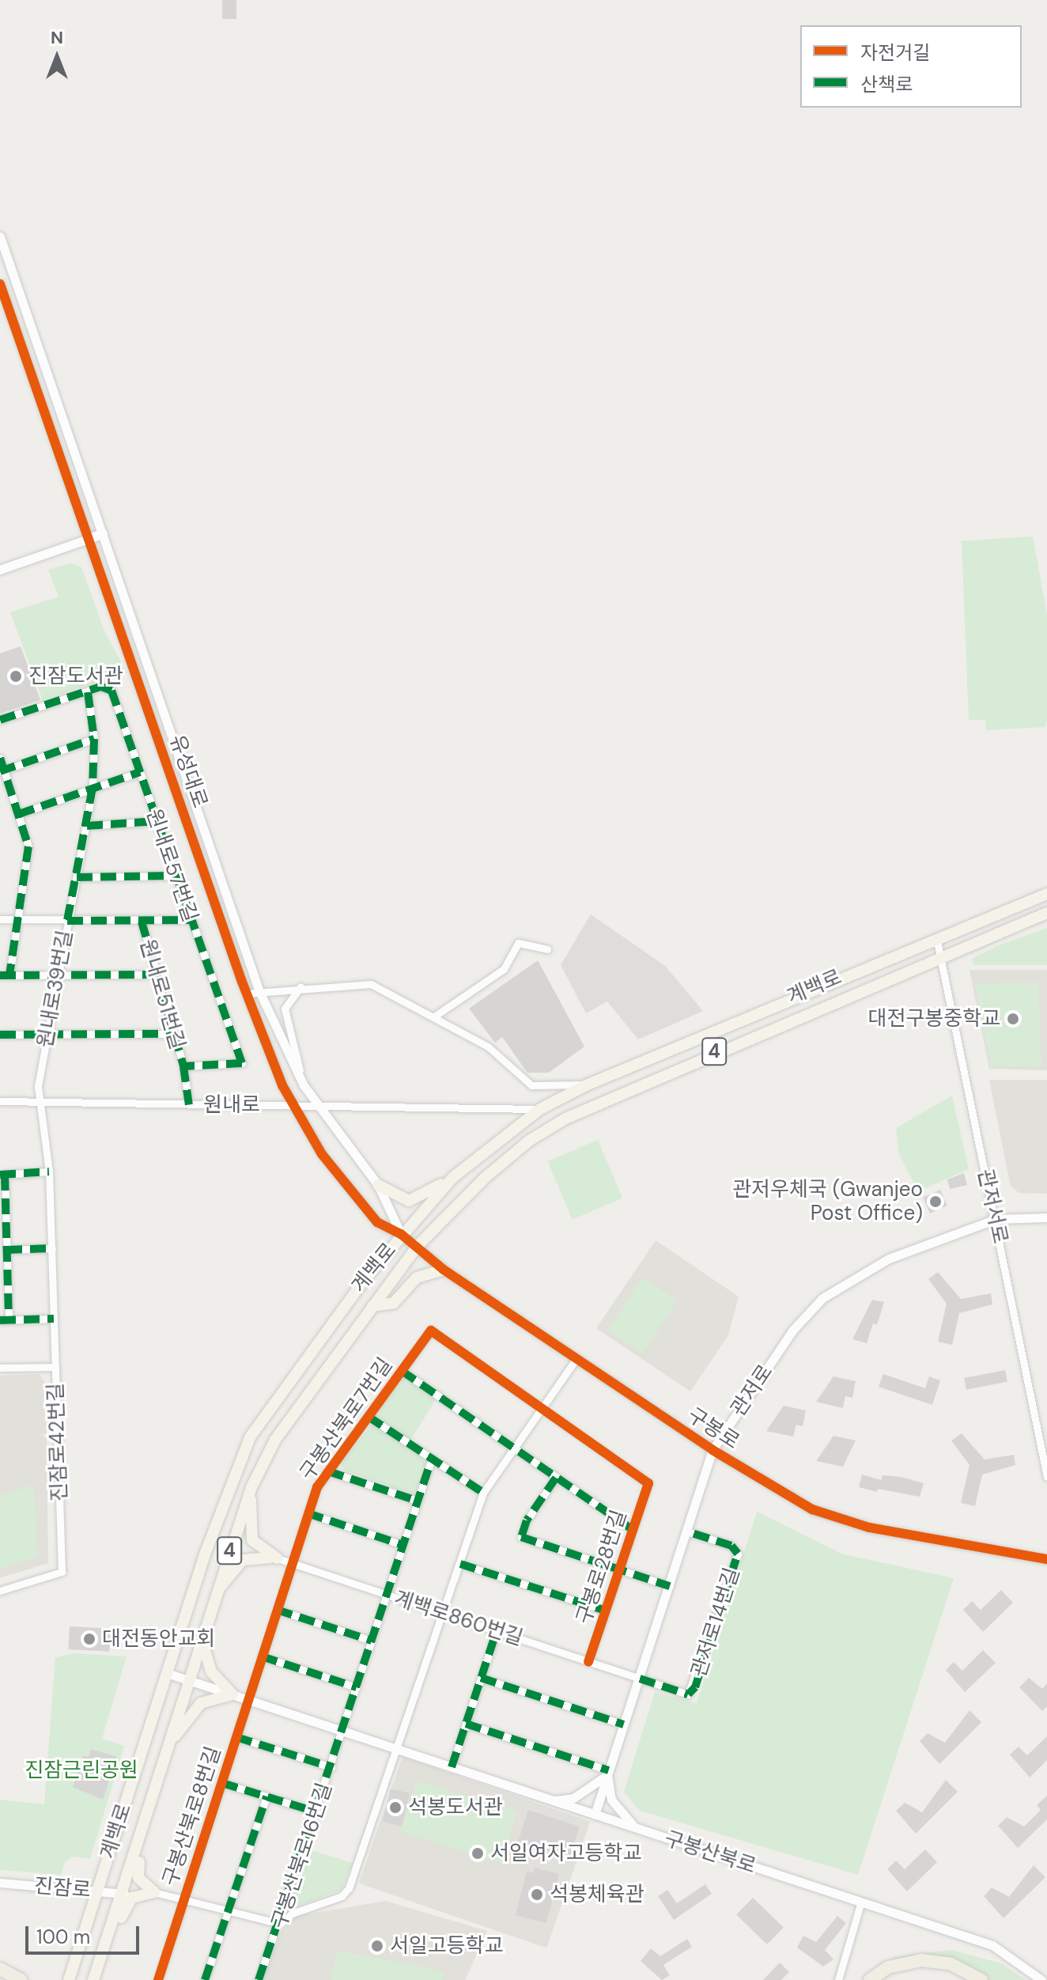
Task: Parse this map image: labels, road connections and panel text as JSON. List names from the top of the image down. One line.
{"streets":{"main road":["계백로","4"],"street":["유성대로","원내로57번길","원내로39번길","원내로51번길","원내로","관저서로","관저로","구봉산북로7번길","구봉로","진잠로42번길","구봉로28번길","계백로860번길","관저로14번길","구봉산북로8번길","구봉산북로","구봉산북로16번길","진잠로"]},"crossings":[["유성대로","계백로"],["유성대로","원내로"],["유성대로","구봉로"],["원내로57번길","원내로39번길"],["원내로57번길","원내로51번길"],["계백로","원내로"],["계백로","관저서로"],["계백로","구봉로"],["계백로","구봉산북로"],["계백로","진잠로"],["원내로39번길","원내로"],["원내로39번길","진잠로42번길"],["원내로51번길","원내로"],["원내로","진잠로42번길"],["관저서로","관저로"],["관저로","구봉로"],["관저로","구봉로28번길"],["관저로","계백로860번길"],["관저로","관저로14번길"],["관저로","구봉산북로"],["구봉산북로7번길","구봉로28번길"],["구봉산북로7번길","계백로860번길"],["구봉산북로7번길","구봉산북로8번길"],["구봉산북로7번길","구봉산북로"],["구봉산북로7번길","구봉산북로16번길"],["구봉로28번길","계백로860번길"],["계백로860번길","관저로14번길"],["계백로860번길","구봉산북로16번길"],["구봉산북로8번길","구봉산북로"],["구봉산북로8번길","구봉산북로16번길"],["구봉산북로","구봉산북로16번길"]],"parks":["진잠근린공원"],"places":["진잠도서관","대전구봉중학교","관저우체국 (Gwanjeo Post Office)","대전동안교회","석봉도서관","서일여자고등학교","석봉체육관","서일고등학교"],"legend":["자전거길","산책로"],"scale_bar":"100 m","north":"top"}
